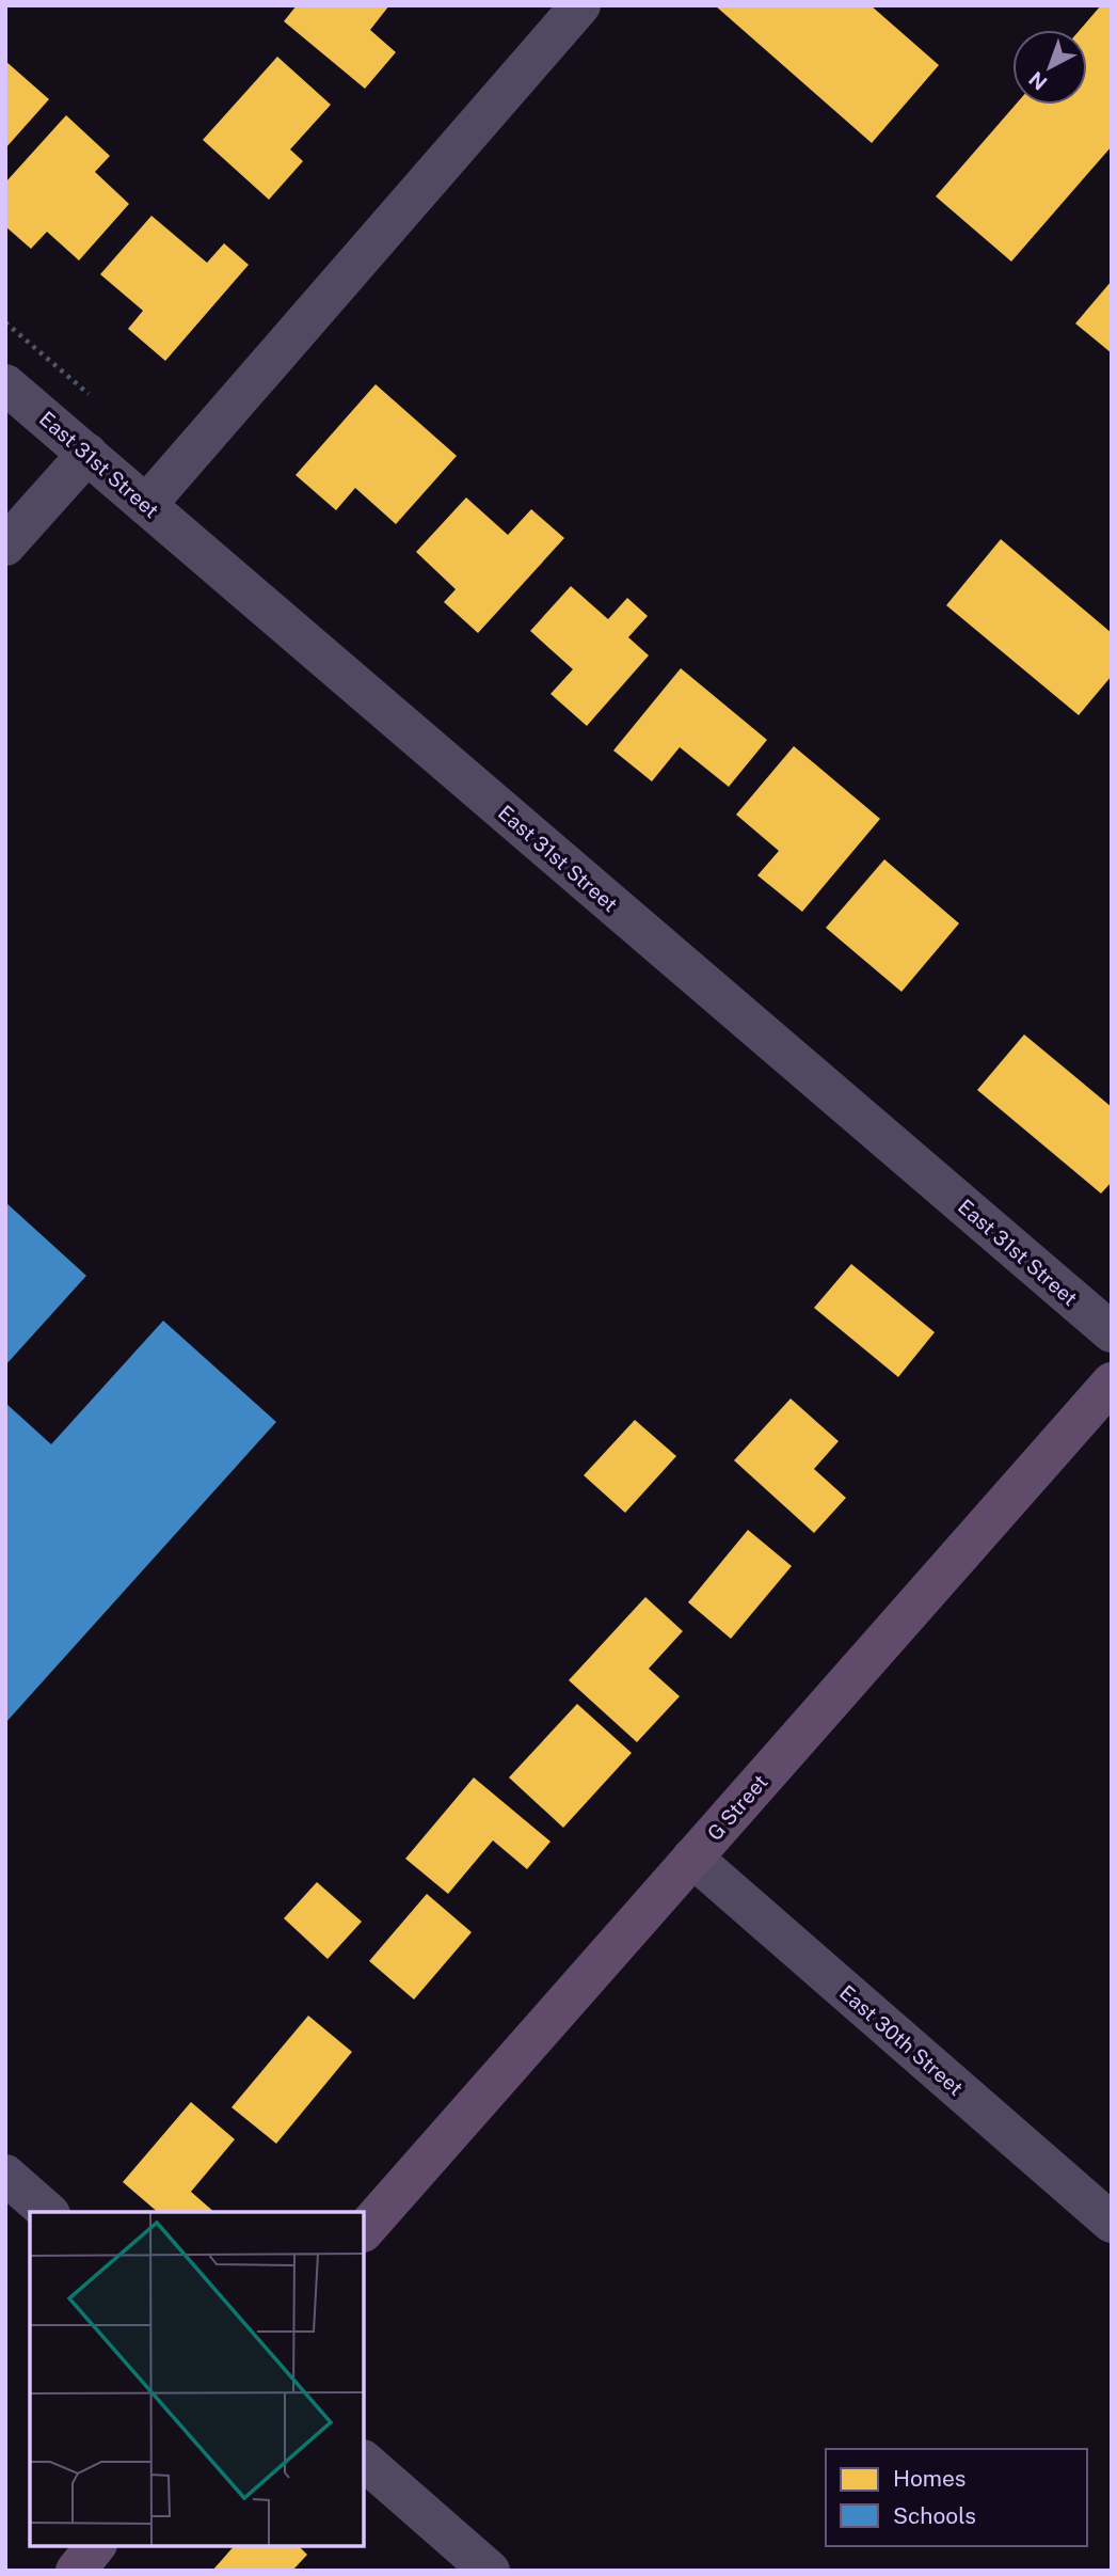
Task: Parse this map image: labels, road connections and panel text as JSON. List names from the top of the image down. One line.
{"streets":{"main road":["G Street"],"street":["East 31st Street","East 30th Street"]},"crossings":[["G Street","East 30th Street"]],"legend":["Homes","Schools"],"north":"bottom left"}
